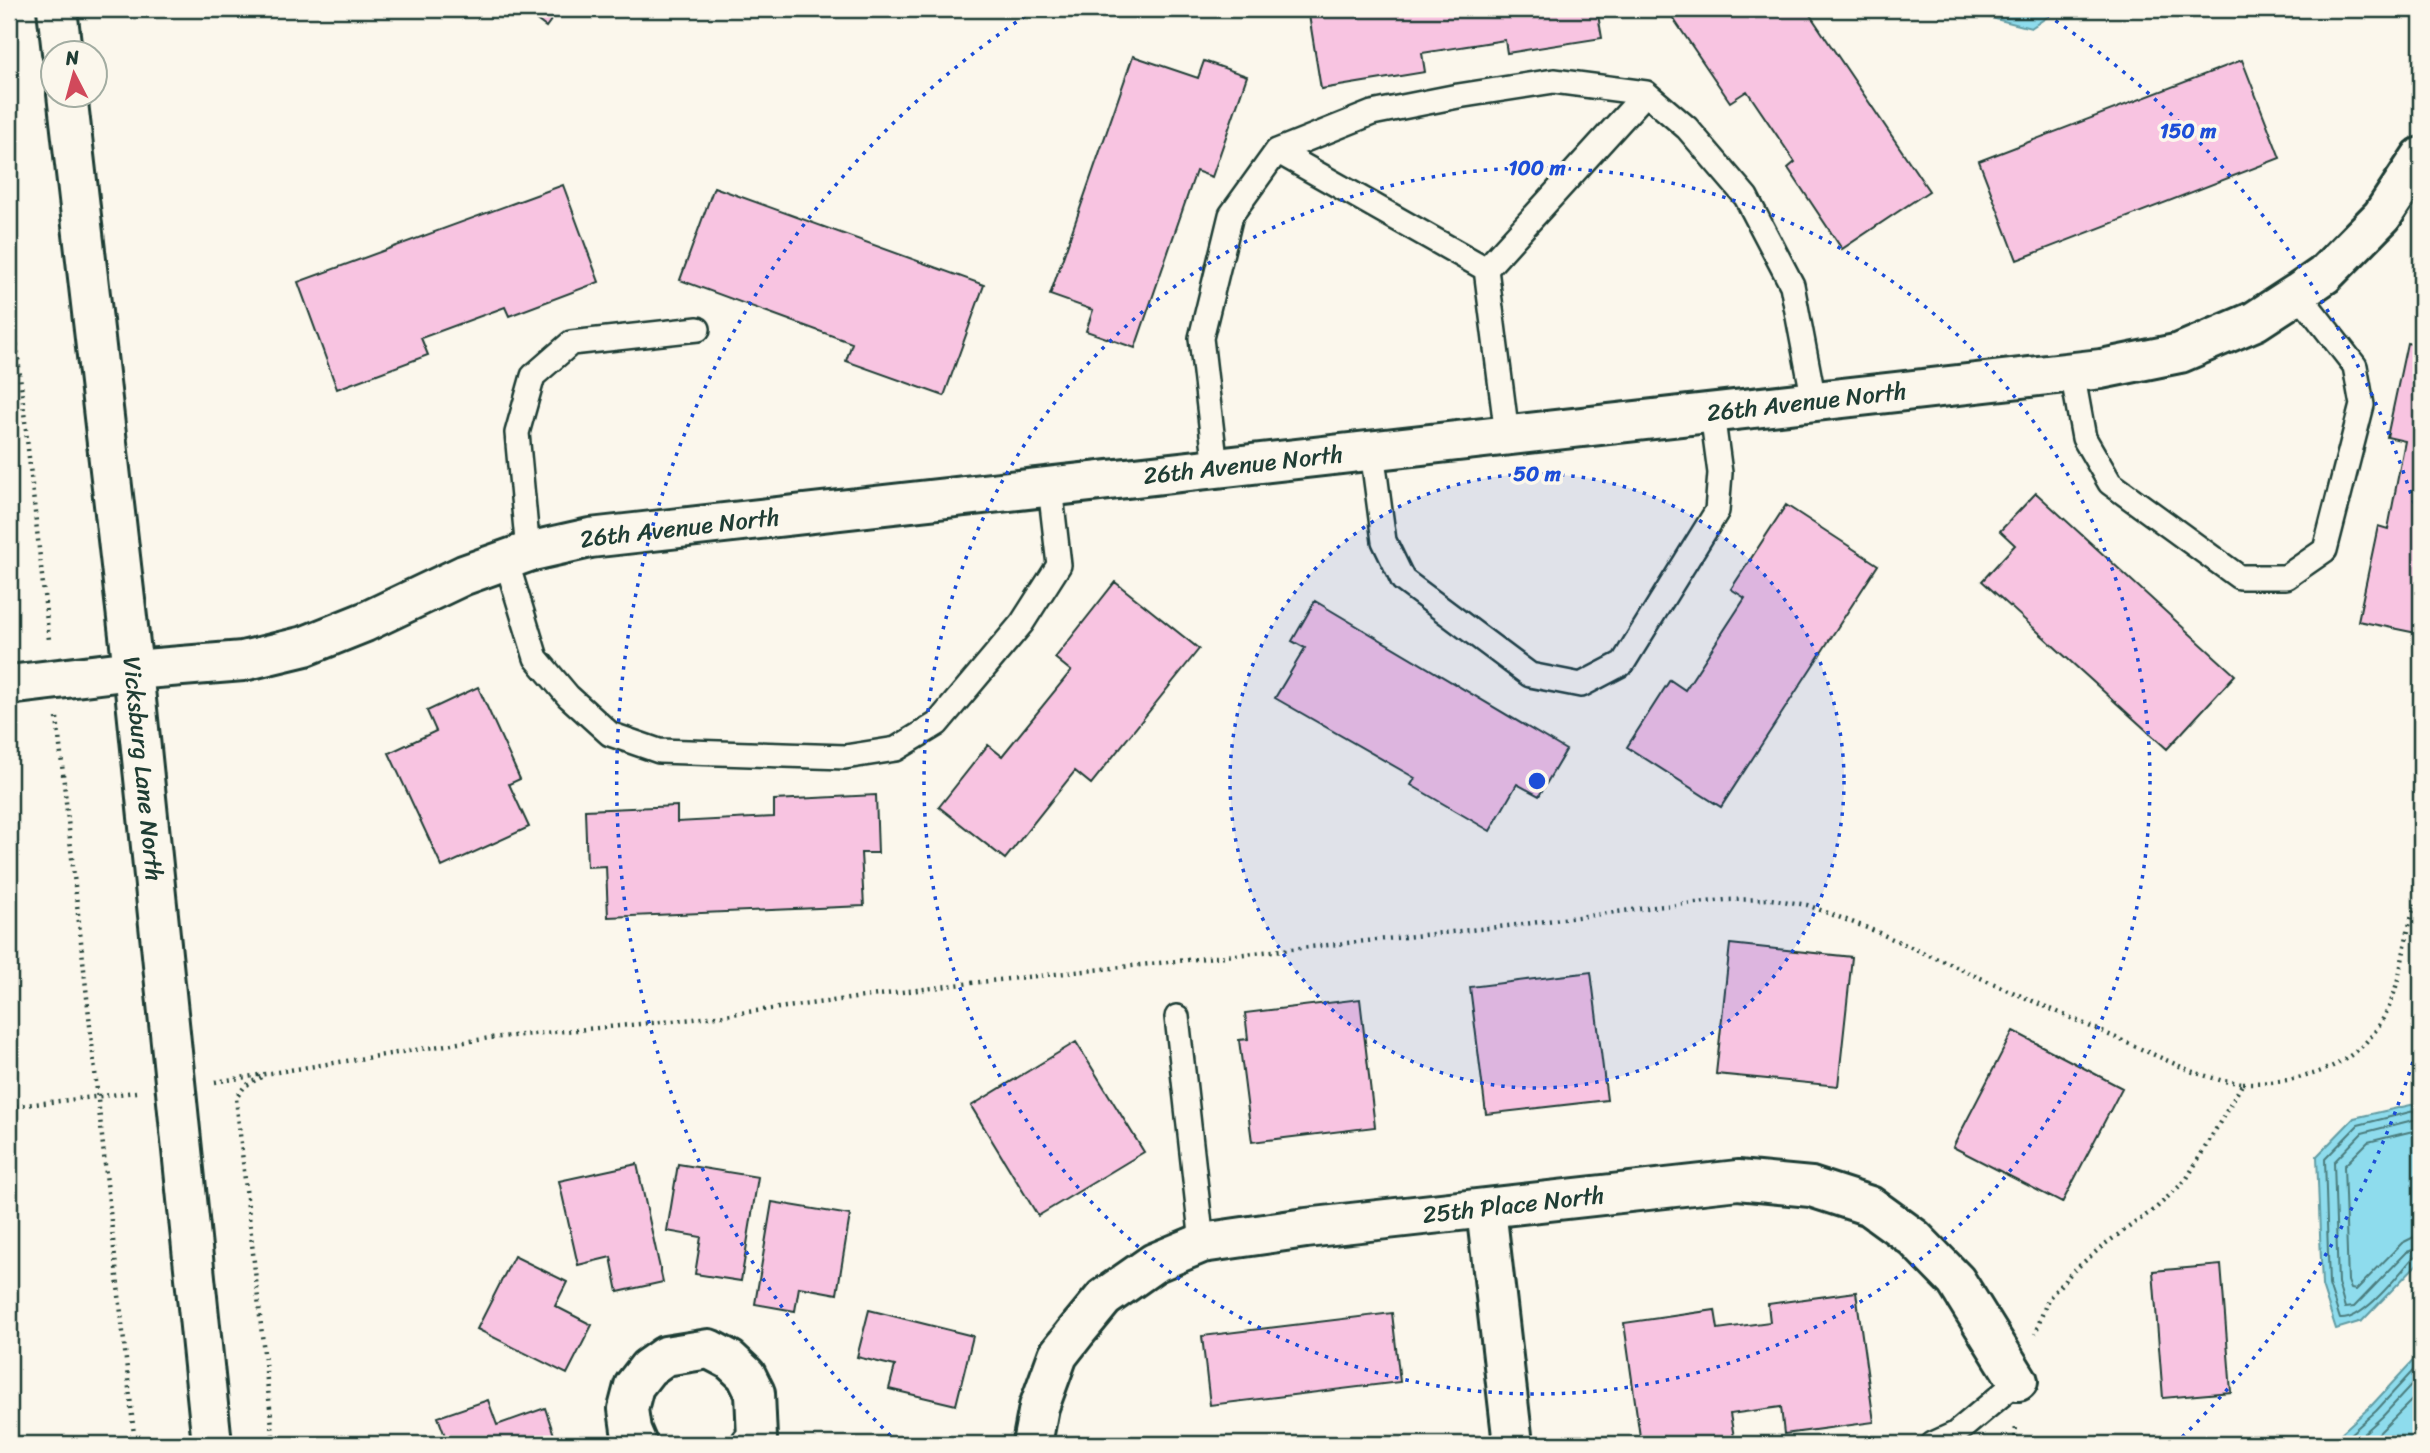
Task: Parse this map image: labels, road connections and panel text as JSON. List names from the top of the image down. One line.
{"streets":{"street":["26th Avenue North","Vicksburg Lane North","25th Place North"]},"crossings":[["26th Avenue North","Vicksburg Lane North"]],"north":"top","rings":["150 m","100 m","50 m"]}
